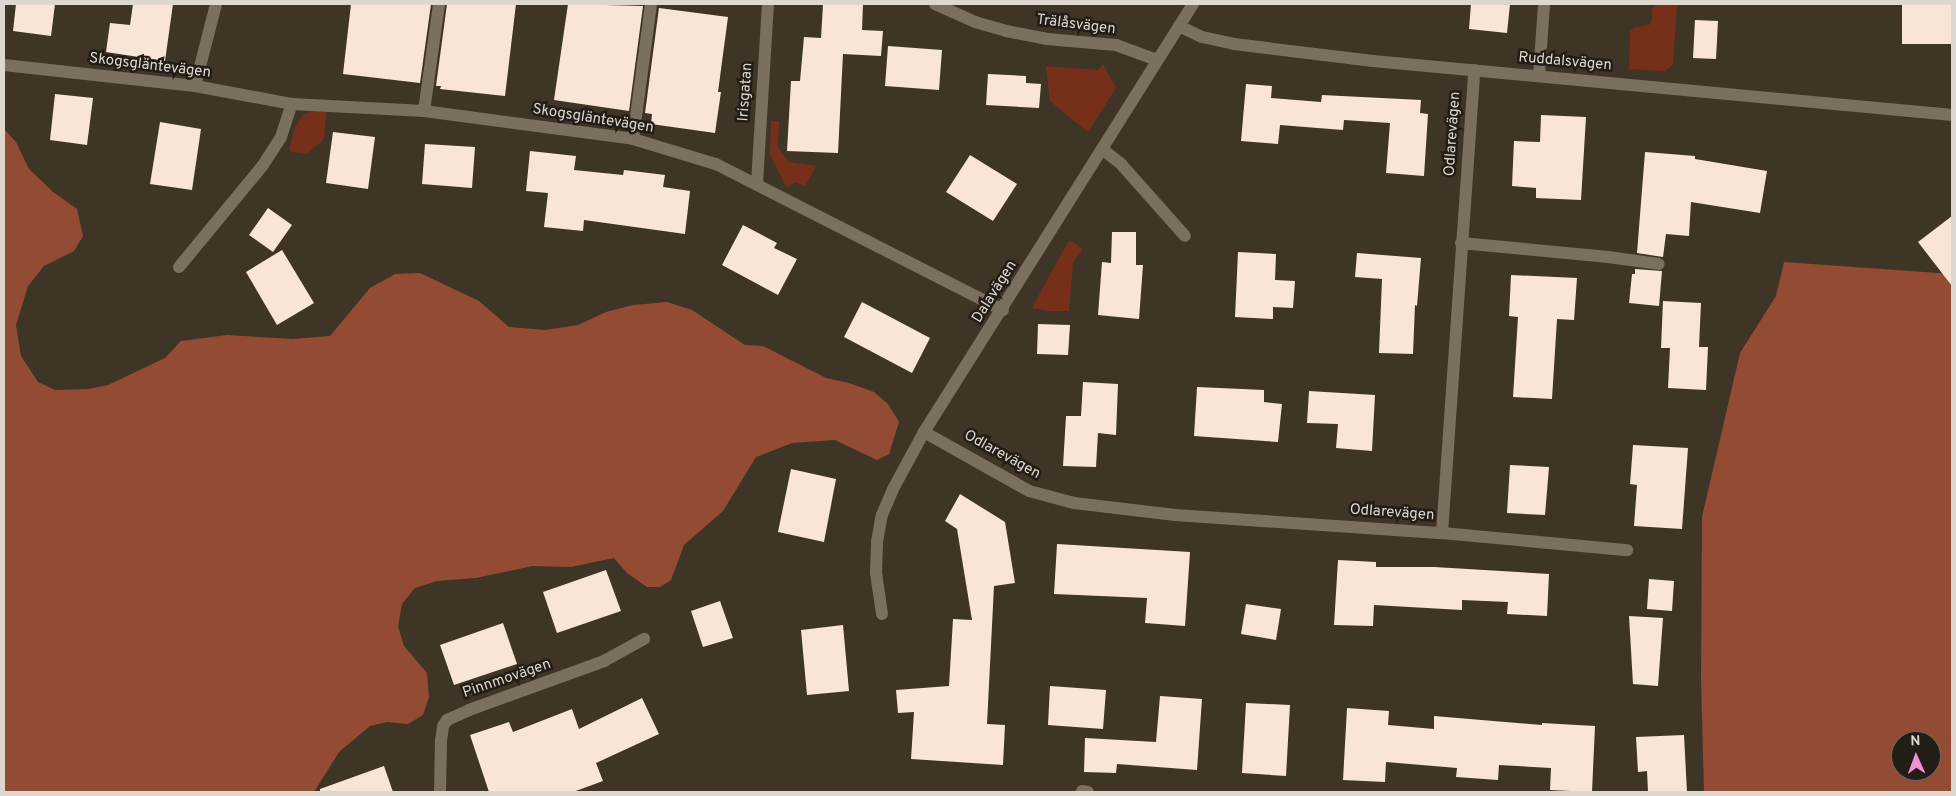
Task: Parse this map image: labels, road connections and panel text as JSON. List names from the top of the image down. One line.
{"streets":{"street":["Trälåsvägen","Ruddalsvägen","Skogsgläntevägen","Irisgatan","Odlarevägen","Dalavägen","Pinnmovägen"]},"crossings":[["Trälåsvägen","Dalavägen"],["Ruddalsvägen","Odlarevägen"],["Ruddalsvägen","Dalavägen"],["Skogsgläntevägen","Irisgatan"],["Skogsgläntevägen","Dalavägen"],["Odlarevägen","Dalavägen"]],"north":"top"}
